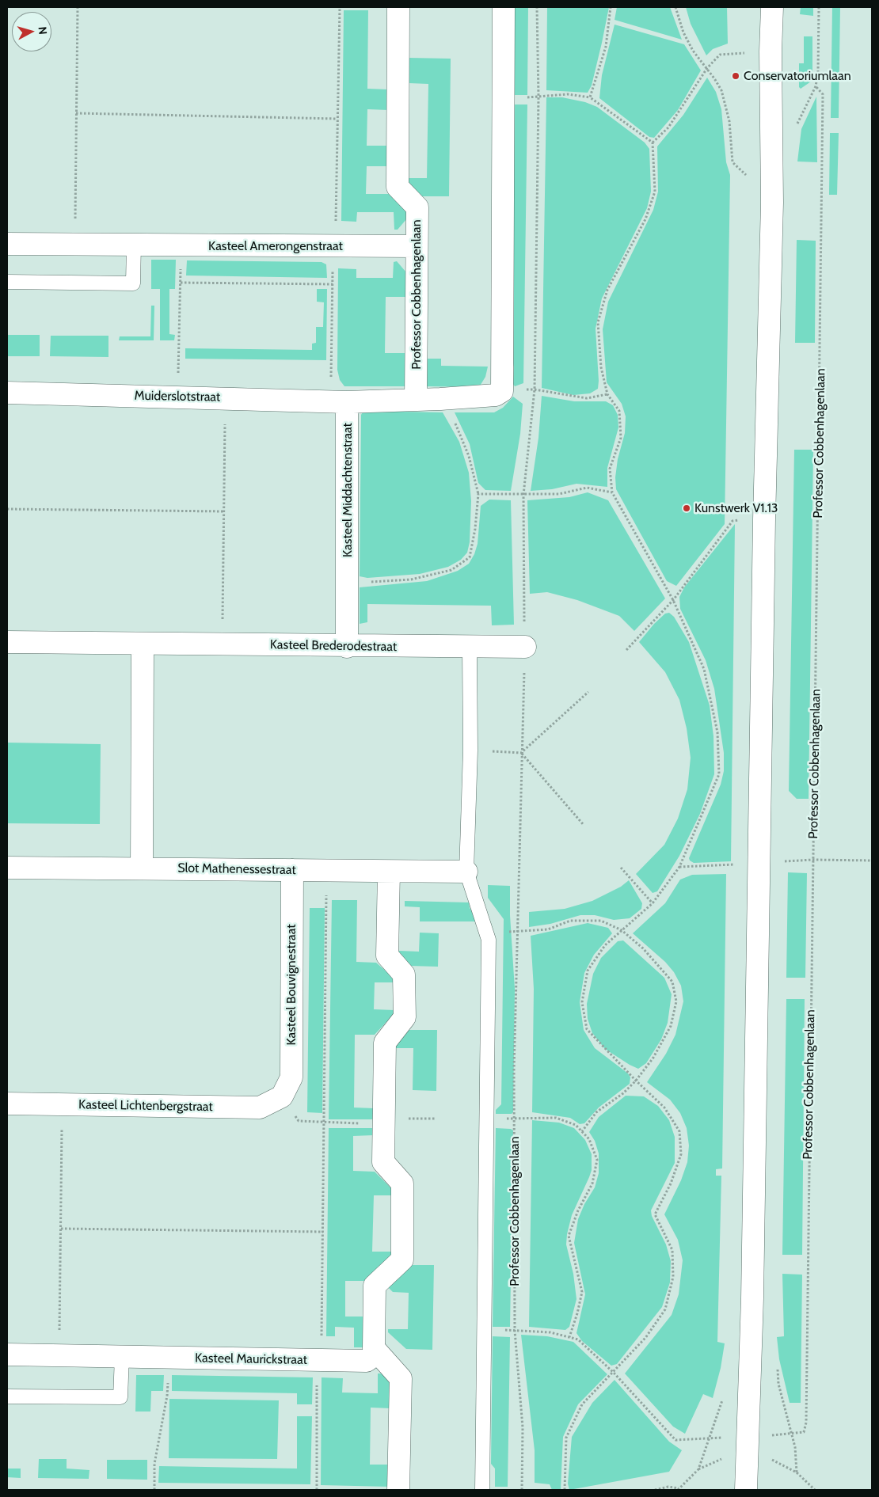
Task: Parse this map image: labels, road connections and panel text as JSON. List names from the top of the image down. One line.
{"streets":{"street":["Kasteel Amerongenstraat","Professor Cobbenhagenlaan","Muiderslotstraat","Kasteel Middachtenstraat","Kasteel Brederodestraat","Slot Mathenessestraat","Kasteel Bouvignestraat","Kasteel Lichtenbergstraat","Kasteel Maurickstraat"]},"crossings":[["Kasteel Amerongenstraat","Professor Cobbenhagenlaan"],["Muiderslotstraat","Kasteel Middachtenstraat"],["Kasteel Middachtenstraat","Kasteel Brederodestraat"],["Slot Mathenessestraat","Kasteel Bouvignestraat"],["Kasteel Bouvignestraat","Kasteel Lichtenbergstraat"]],"places":["Conservatoriumlaan","Kunstwerk V1.13"],"north":"right"}
